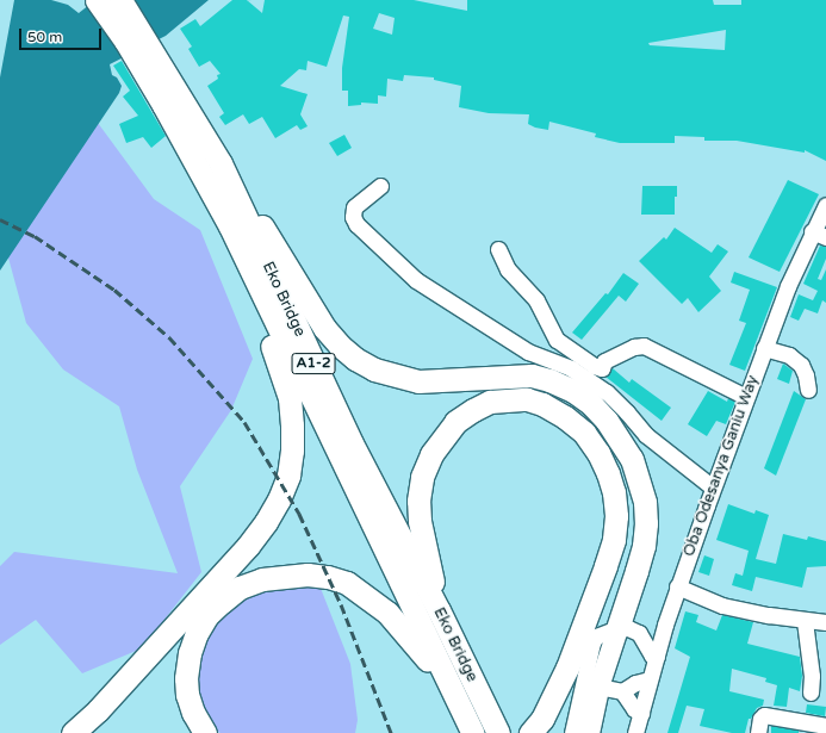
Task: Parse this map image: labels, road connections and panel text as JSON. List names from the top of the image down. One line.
{"streets":{"highway":["Eko Bridge","A1-2"],"street":["Oba Odesanya Ganiu Way"]},"scale_bar":"50 m"}
